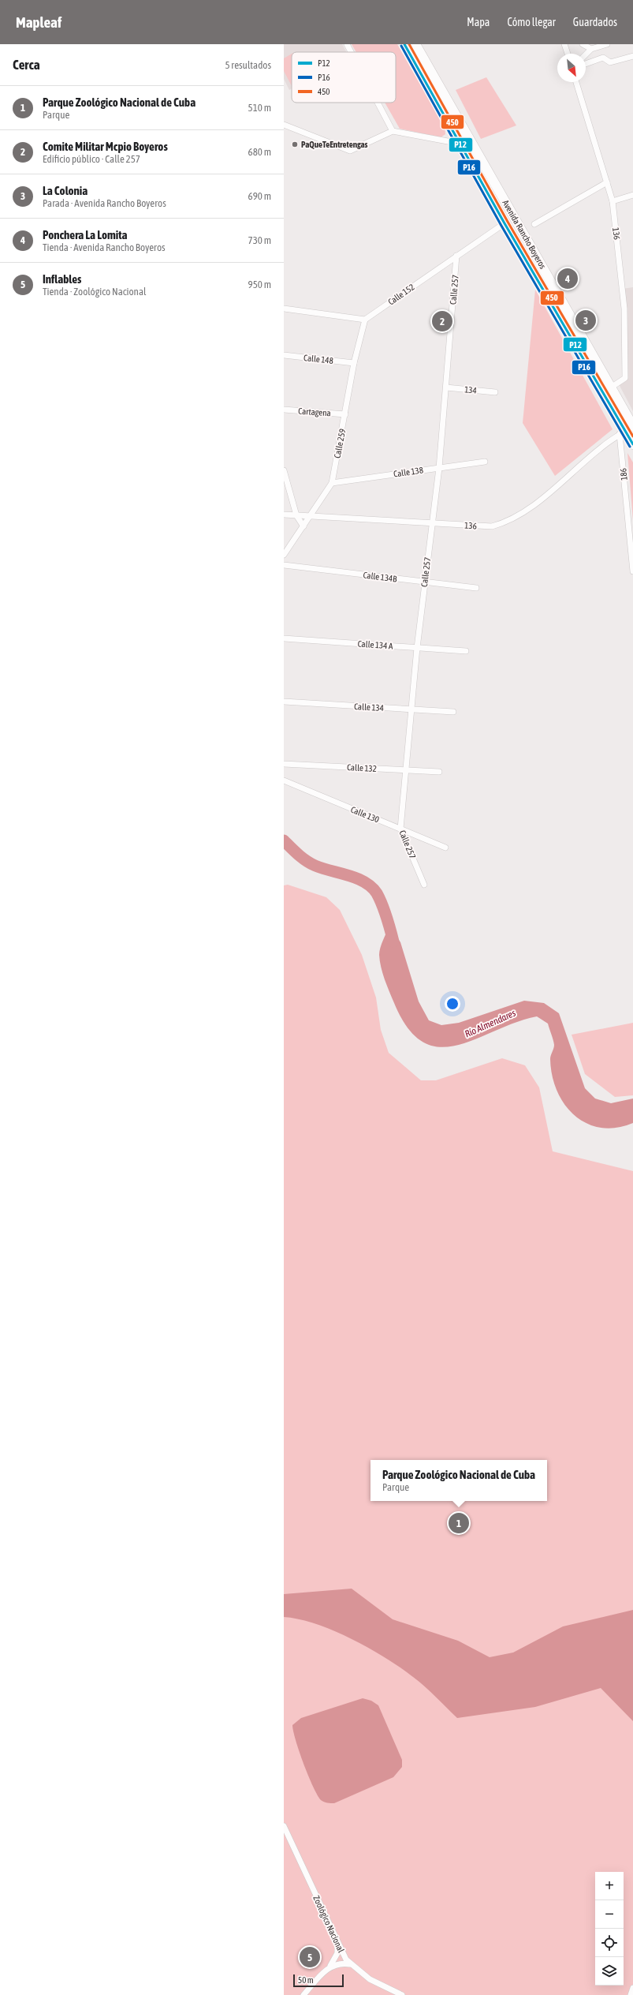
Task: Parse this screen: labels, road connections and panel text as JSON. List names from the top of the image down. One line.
{"streets":{"highway":["Avenida Rancho Boyeros"],"street":["136","Calle 257","Calle 152","Calle 148","134","Cartagena","Calle 259","Calle 138","186","Calle 134B","Calle 134 A","Calle 134","Calle 132","Calle 130","Zoológico Nacional"]},"crossings":[["136","Avenida Rancho Boyeros"],["136","Calle 257"],["136","Calle 259"],["136","186"],["Avenida Rancho Boyeros","Calle 152"],["Avenida Rancho Boyeros","186"],["Calle 257","Calle 152"],["Calle 257","134"],["Calle 257","Calle 138"],["Calle 257","Calle 134B"],["Calle 257","Calle 134 A"],["Calle 257","Calle 134"],["Calle 257","Calle 132"],["Calle 257","Calle 130"],["Calle 152","Calle 259"],["Calle 148","Calle 259"],["Cartagena","Calle 259"],["Calle 259","Calle 138"]],"water":["Río Almendares"],"places":["PaQueTeEntretengas"],"lines":["transit line P12","transit line 450","transit line P16"],"legend":["P12","P16","450"],"scale_bar":"50 m","north":"bottom right","page":{"header":"Mapleaf","nav":["Mapa","Cómo llegar","Guardados"],"heading":["Cerca","5 resultados"],"list":[{"mark":"1","name":"Parque Zoológico Nacional de Cuba","note":"Parque","value":"510 m"},{"mark":"2","name":"Comite Militar Mcpio Boyeros","note":"Edificio público · Calle 257","value":"680 m"},{"mark":"3","name":"La Colonia","note":"Parada · Avenida Rancho Boyeros","value":"690 m"},{"mark":"4","name":"Ponchera La Lomita","note":"Tienda · Avenida Rancho Boyeros","value":"730 m"},{"mark":"5","name":"Inflables","note":"Tienda · Zoológico Nacional","value":"950 m"}],"pins":["4","3","2","1","5"],"popup":["Parque Zoológico Nacional de Cuba","Parque"],"map_buttons":["+","−"],"scale":"50 m"}}
